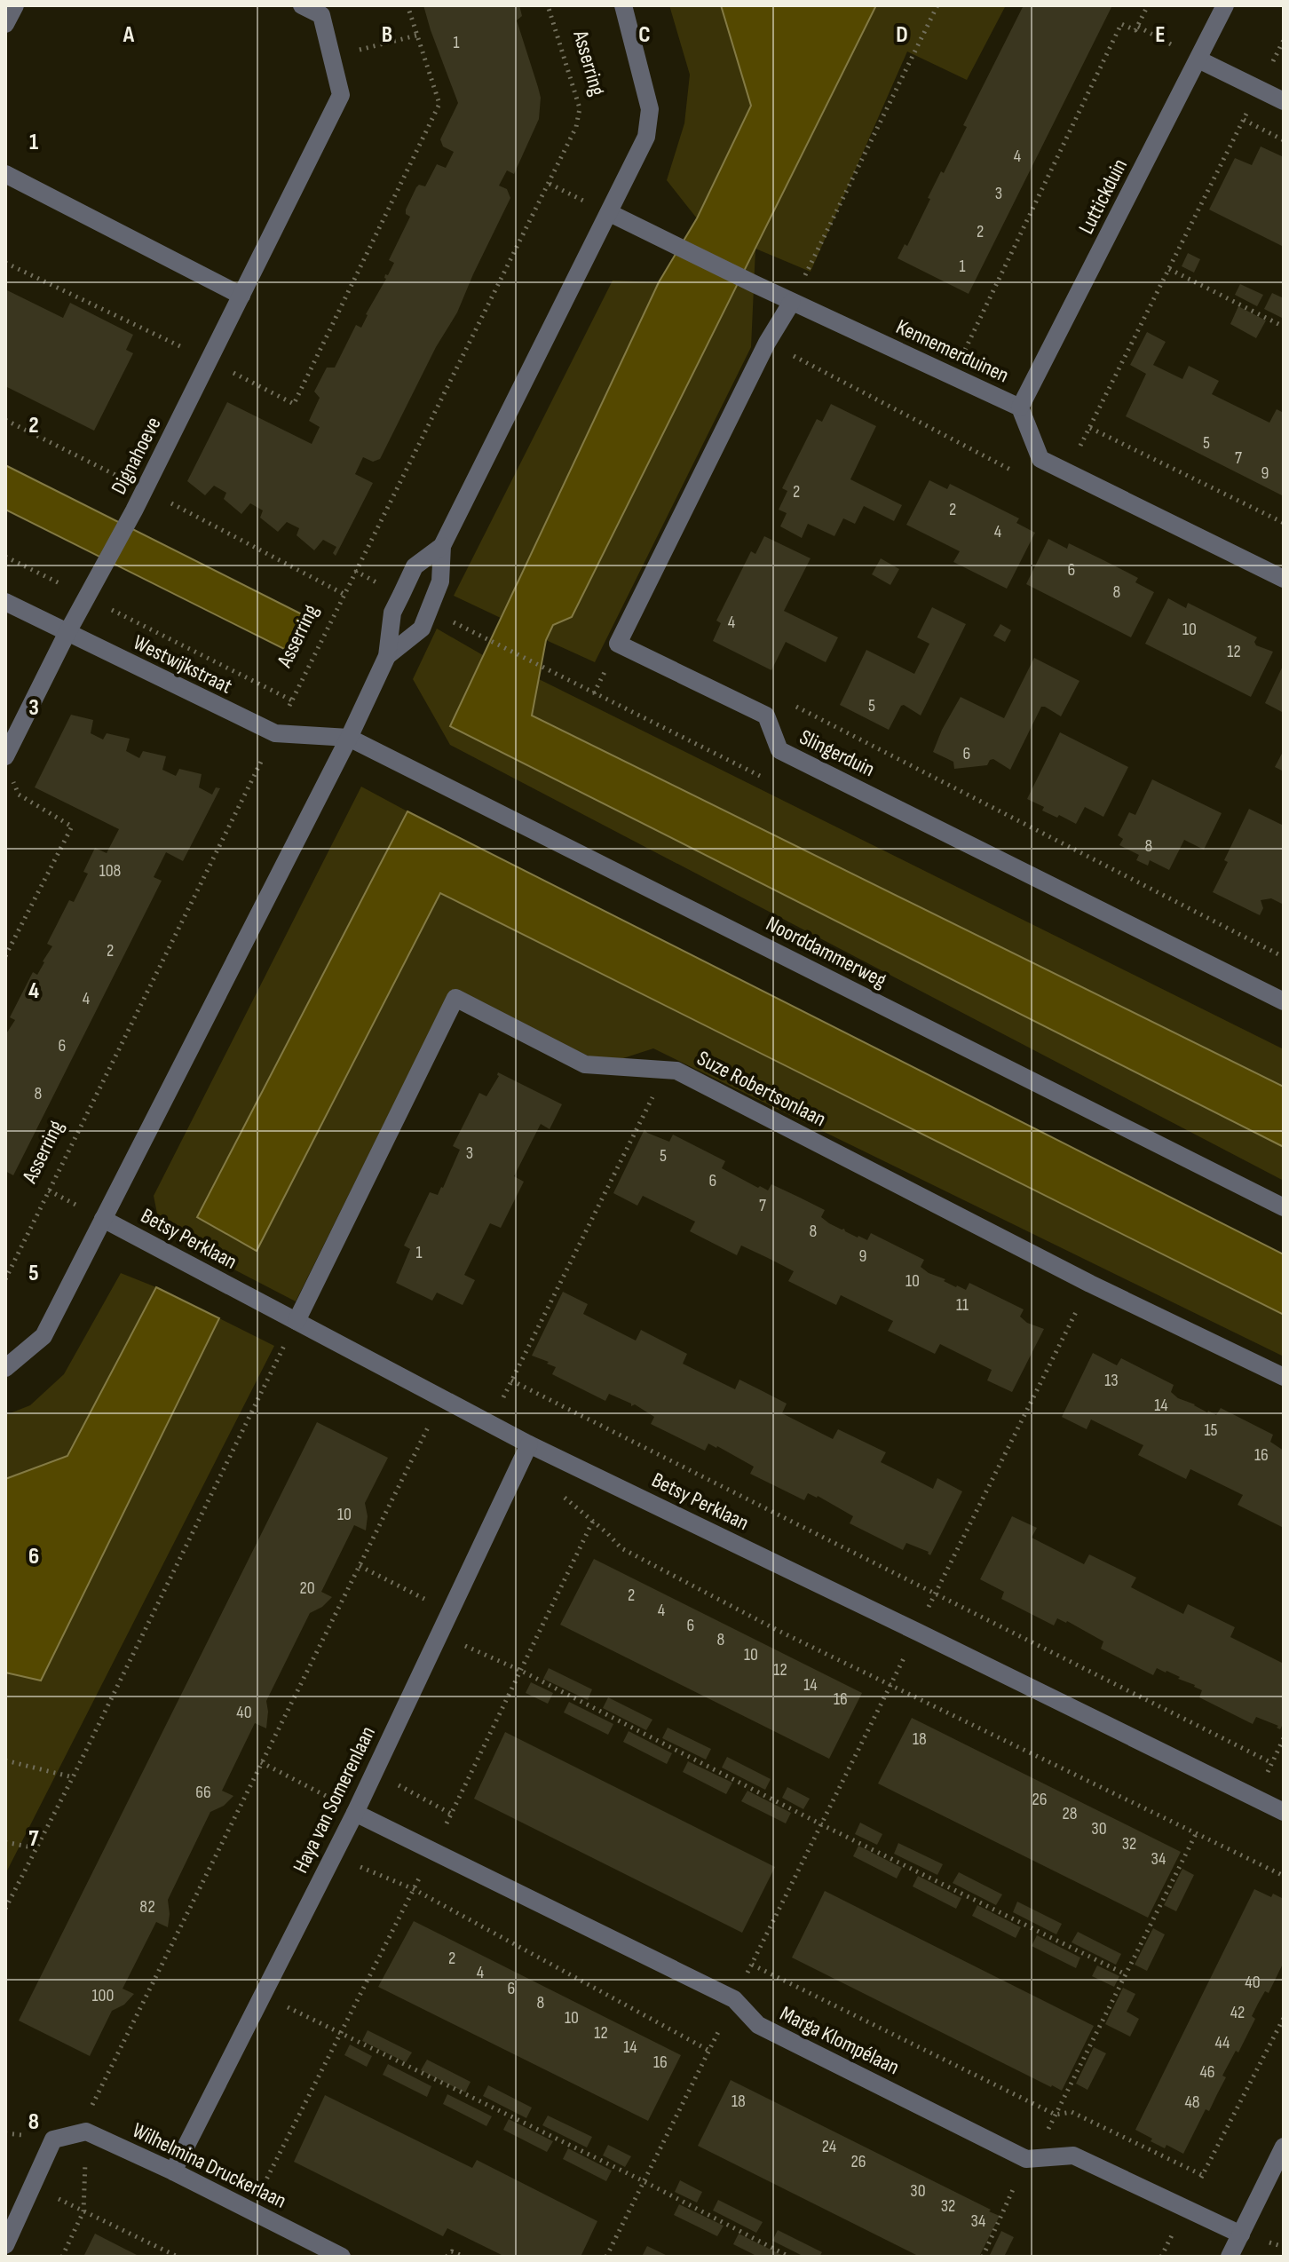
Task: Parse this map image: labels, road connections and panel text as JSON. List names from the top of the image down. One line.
{"streets":{"street":["Luttickduin","Kennemerduinen","Dignahoeve","Westwijkstraat","Slingerduin","Noorddammerweg","Suze Robertsonlaan","Betsy Perklaan","Haya van Somerenlaan","Marga Klompélaan","Wilhelmina Druckerlaan"],"path":["Asserring"]},"crossings":[["Asserring","Westwijkstraat"],["Luttickduin","Kennemerduinen"],["Kennemerduinen","Slingerduin"],["Dignahoeve","Westwijkstraat"],["Westwijkstraat","Noorddammerweg"],["Suze Robertsonlaan","Betsy Perklaan"],["Betsy Perklaan","Haya van Somerenlaan"],["Haya van Somerenlaan","Marga Klompélaan"],["Haya van Somerenlaan","Wilhelmina Druckerlaan"]],"house_numbers":["1","4","3","2","1","5","7","9","2","2","4","6","8","4","10","12","5","6","8","108","2","4","6","8","3","5","6","7","8","1","9","10","11","13","14","15","16","10","20","2","4","6","8","10","12","14","16","40","18","66","26","28","30","32","34","82","2","4","40","6","100","8","42","10","12","44","14","16","46","18","48","24","26","30","32","34"],"grid":{"columns":["A","B","C","D","E"],"rows":["1","2","3","4","5","6","7","8"]}}
